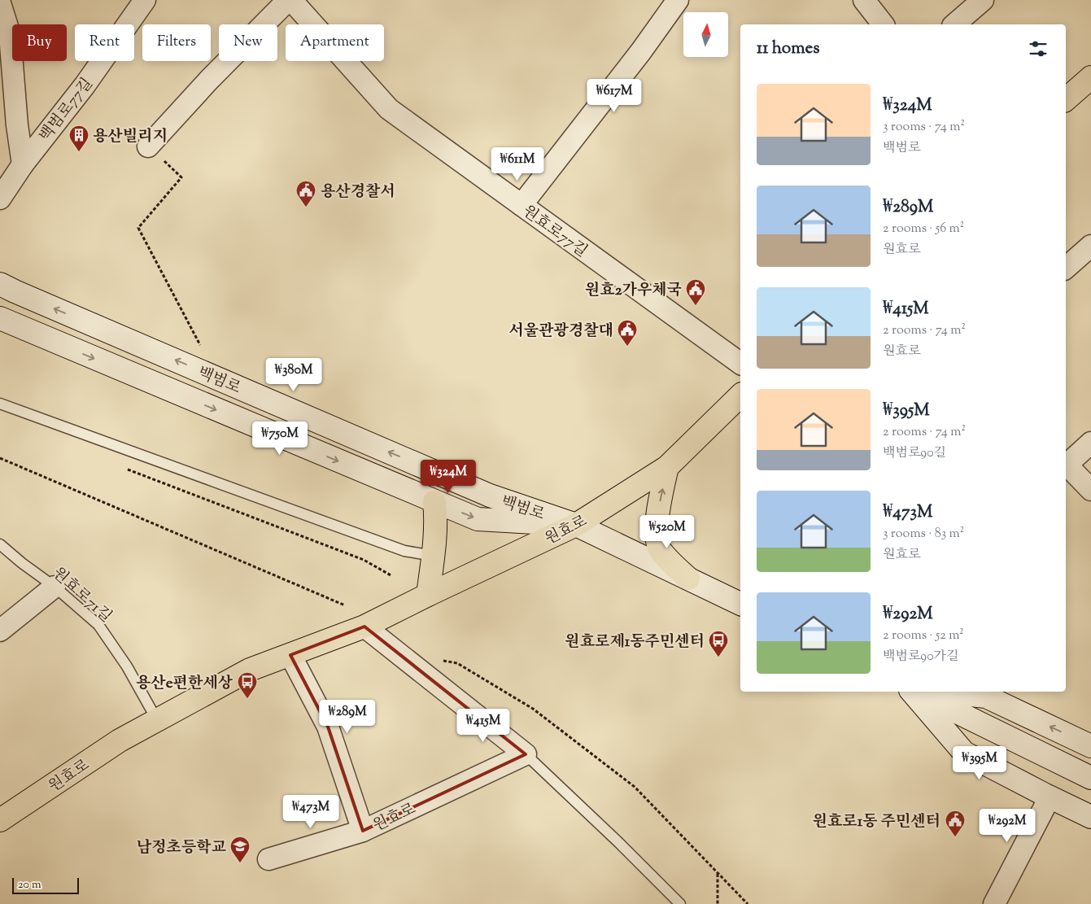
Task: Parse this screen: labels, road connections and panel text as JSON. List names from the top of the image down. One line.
{"streets":{"main road":["백범로","원효로"],"street":["백범로77길","원효로77길"],"lane":["원효로71길"]},"crossings":[["백범로","원효로"],["원효로","원효로71길"]],"places":{"building":["용산빌리지"],"public building":["용산경찰서","원효2가우체국","서울관광경찰대","원효로1동 주민센터"],"bus stop":["원효로제1동주민센터","용산e편한세상"],"school or university":["남정초등학교"]},"scale_bar":"20 m","north":"top","page":{"chip":["Buy","Rent","Filters","New","Apartment"],"heading":"11 homes","list":[{"name":"₩324M","note":"3 rooms · 74 m² · 백범로"},{"name":"₩289M","note":"2 rooms · 56 m² · 원효로"},{"name":"₩415M","note":"2 rooms · 74 m² · 원효로"},{"name":"₩395M","note":"2 rooms · 74 m² · 백범로90길"},{"name":"₩473M","note":"3 rooms · 83 m² · 원효로"},{"name":"₩292M","note":"2 rooms · 52 m² · 백범로90가길"}],"price":["₩617M","₩611M","₩380M","₩750M","₩324M","₩520M","₩289M","₩415M","₩395M","₩473M","₩292M"],"scale":"20 m"}}
